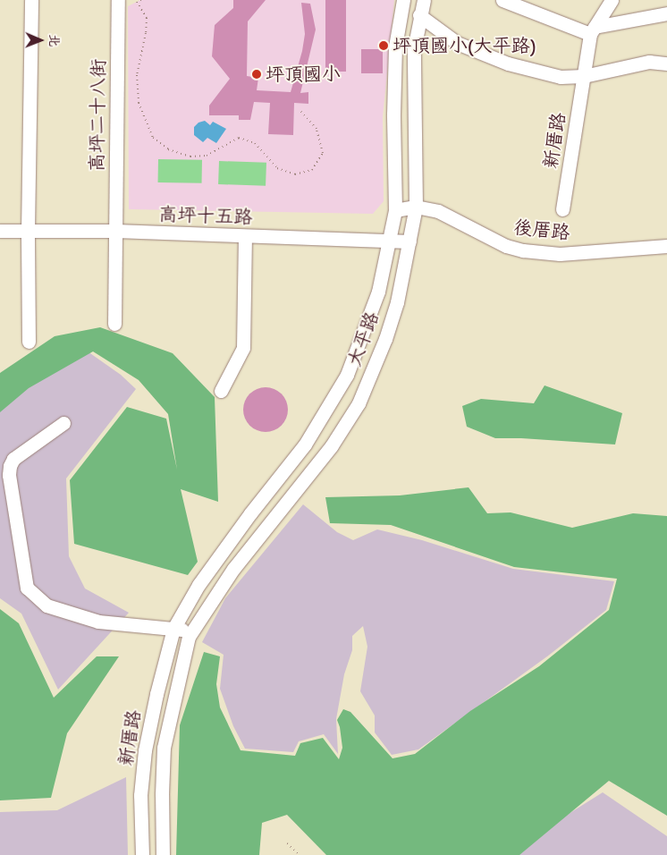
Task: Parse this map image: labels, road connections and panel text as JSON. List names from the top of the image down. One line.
{"streets":{"street":["高坪二十八街","新厝路","高坪十五路","後厝路","大平路"]},"crossings":[["高坪二十八街","高坪十五路"],["新厝路","大平路"],["高坪十五路","大平路"],["後厝路","大平路"]],"places":["坪頂國小(大平路)","坪頂國小"],"north":"right"}
